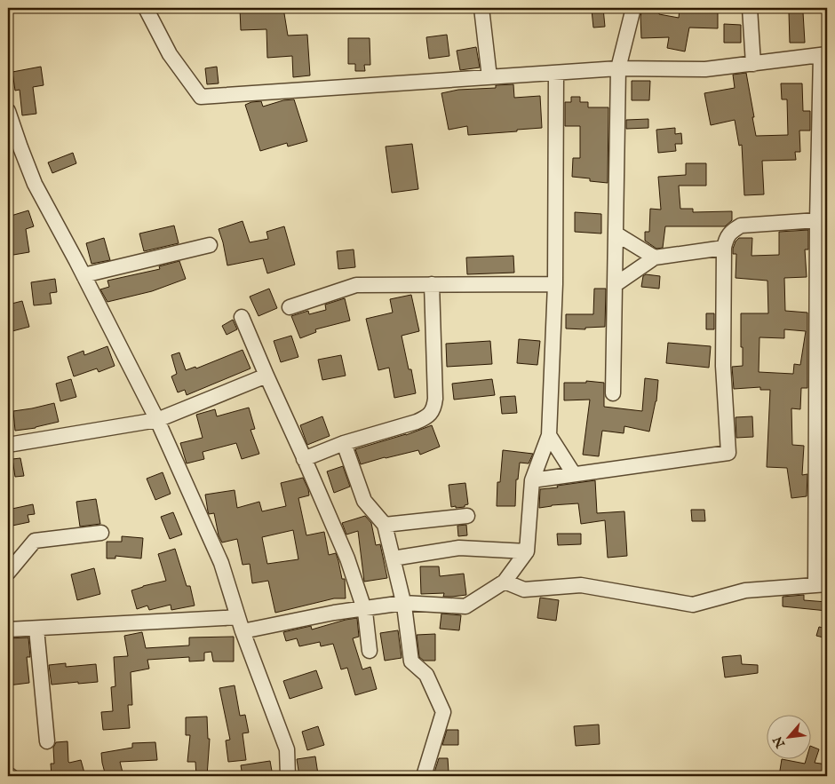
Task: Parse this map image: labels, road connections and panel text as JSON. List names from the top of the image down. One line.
{"north":"bottom left"}
